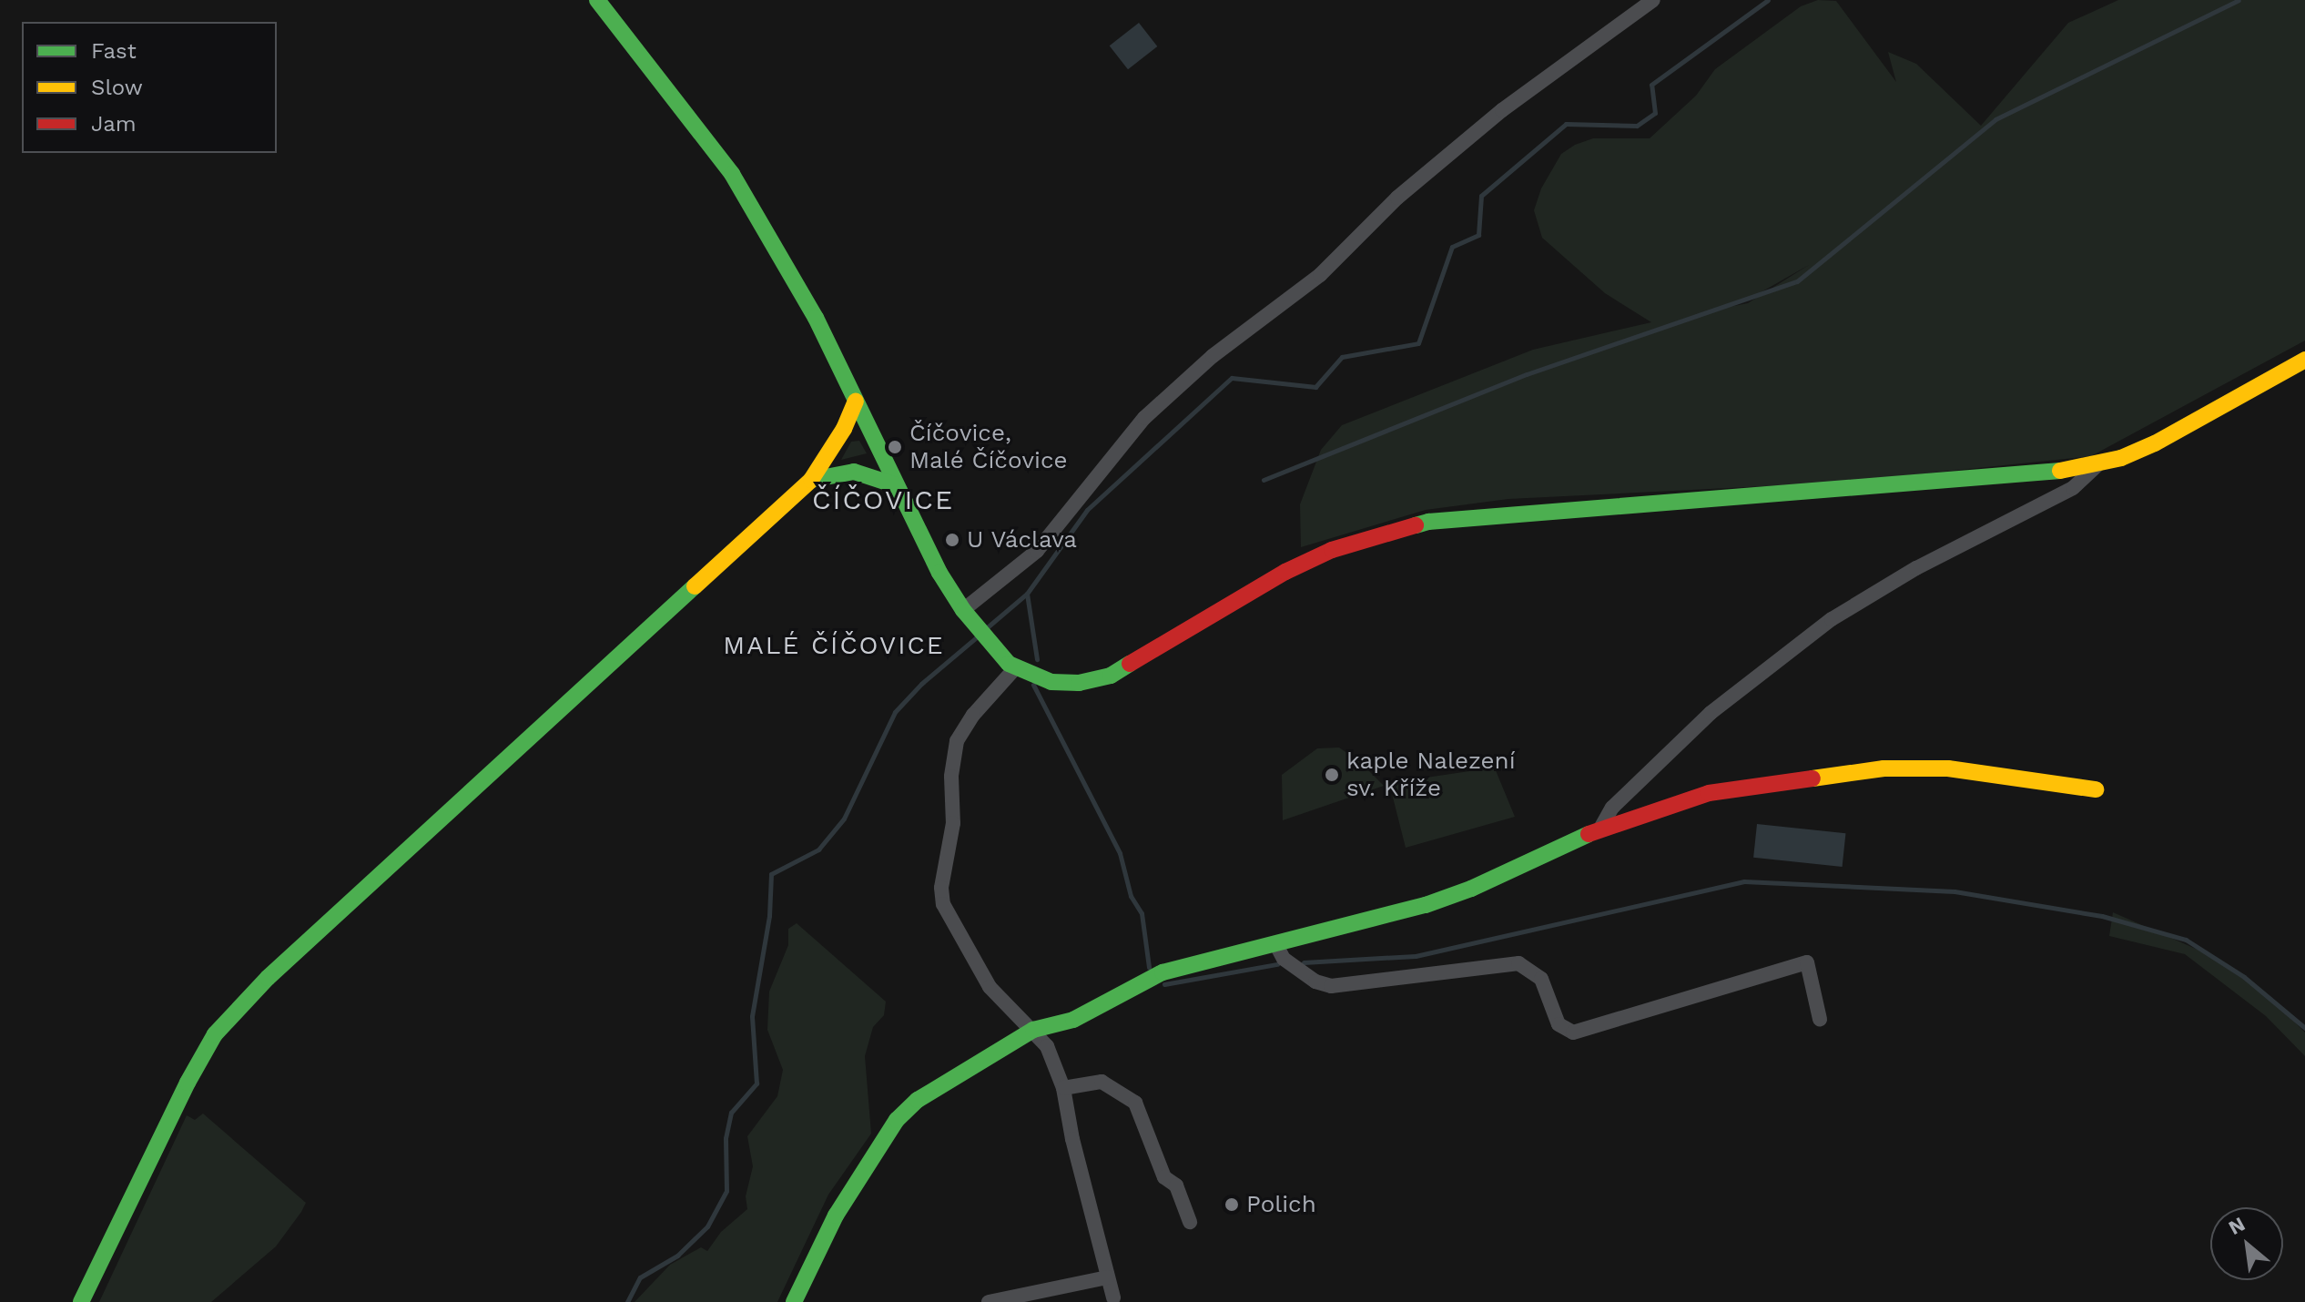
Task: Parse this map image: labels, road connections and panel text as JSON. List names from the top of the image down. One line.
{"districts":["ČÍČOVICE","MALÉ ČÍČOVICE"],"places":["Číčovice, Malé Číčovice","U Václava","kaple Nalezení sv. Kříže","Polich"],"legend":["Fast","Slow","Jam"],"north":"top left"}
